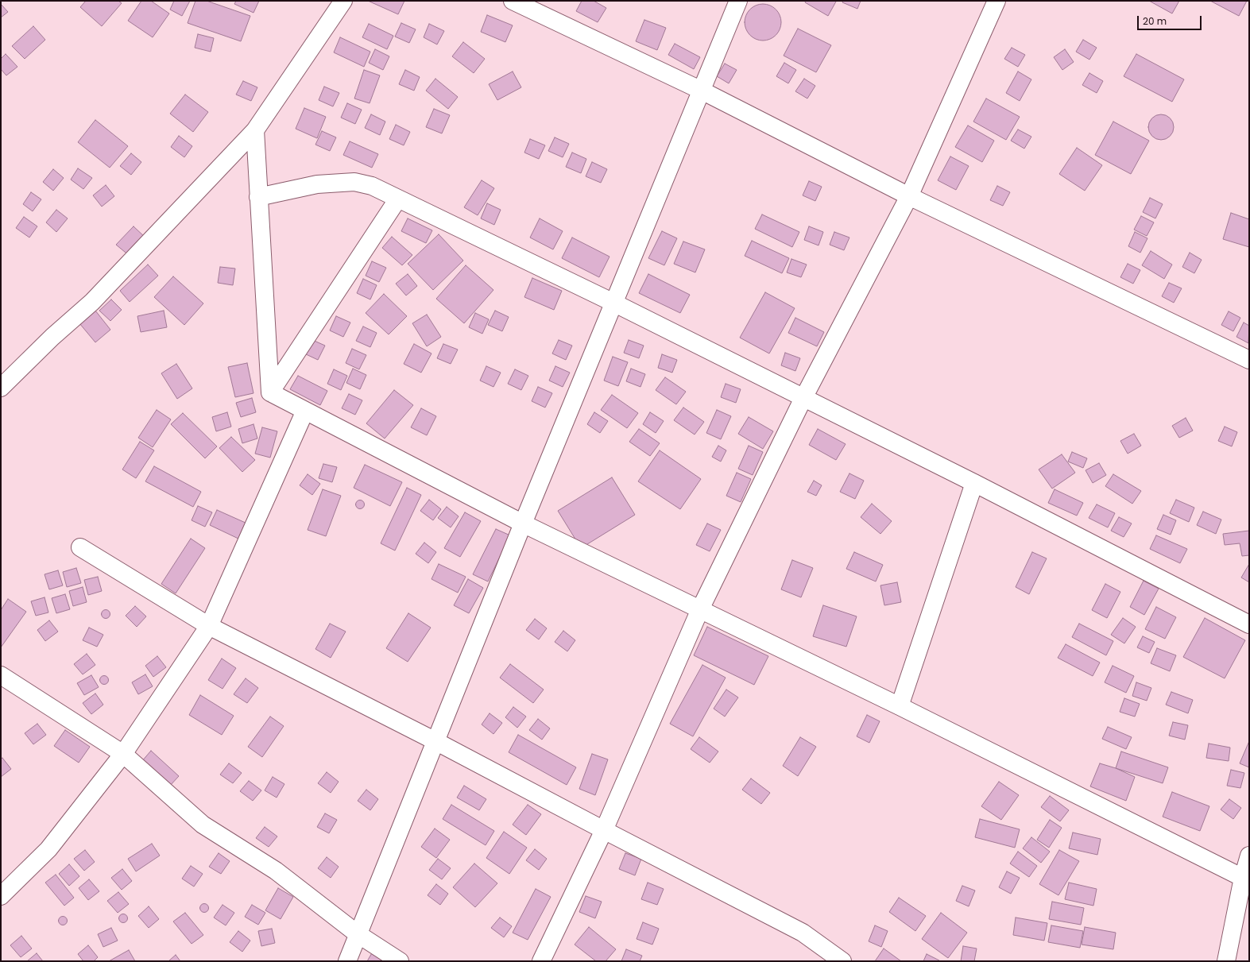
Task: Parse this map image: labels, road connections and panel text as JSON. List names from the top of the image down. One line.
{"scale_bar":"20 m"}
